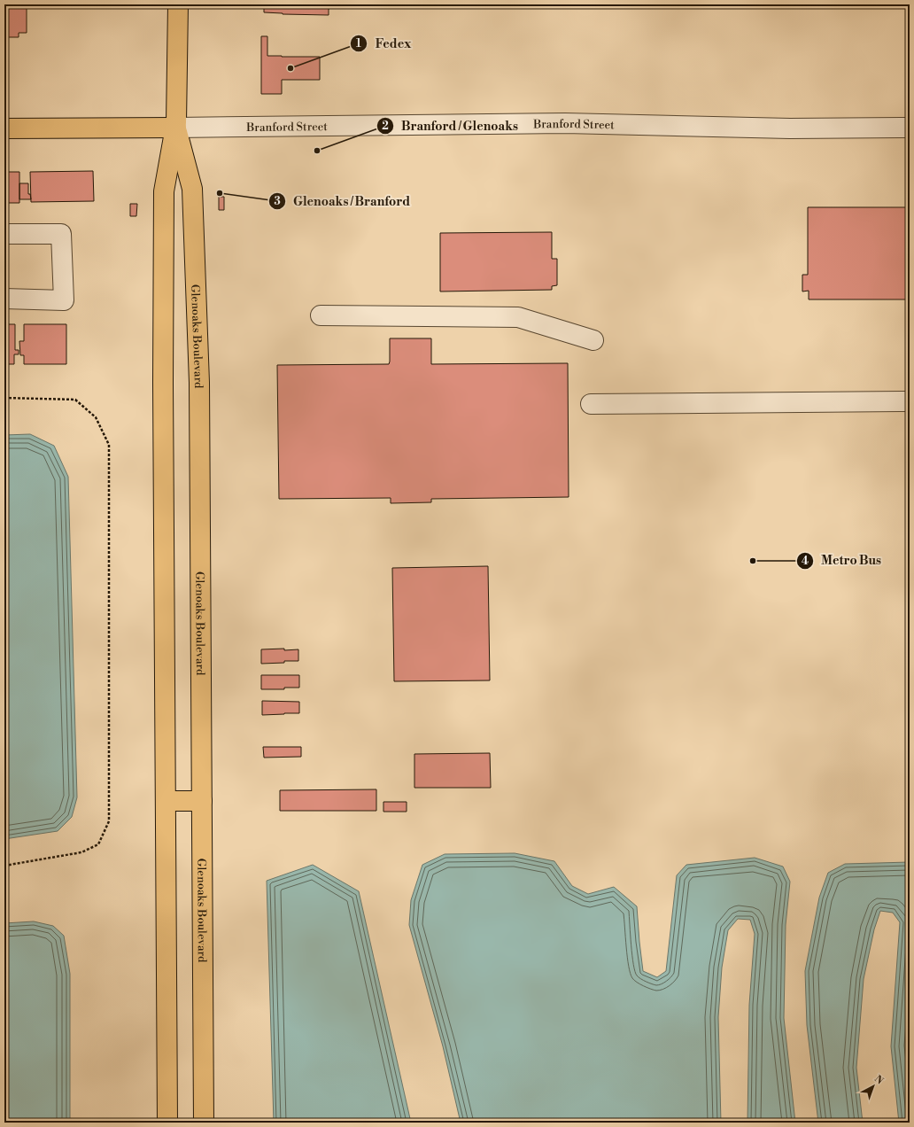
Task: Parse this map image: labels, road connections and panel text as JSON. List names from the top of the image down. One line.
{"streets":{"main road":["Branford Street","Glenoaks Boulevard"]},"crossings":[["Branford Street","Glenoaks Boulevard"]],"places":["Fedex","Branford / Glenoaks","Glenoaks / Branford","Metro Bus"],"north":"top right"}
